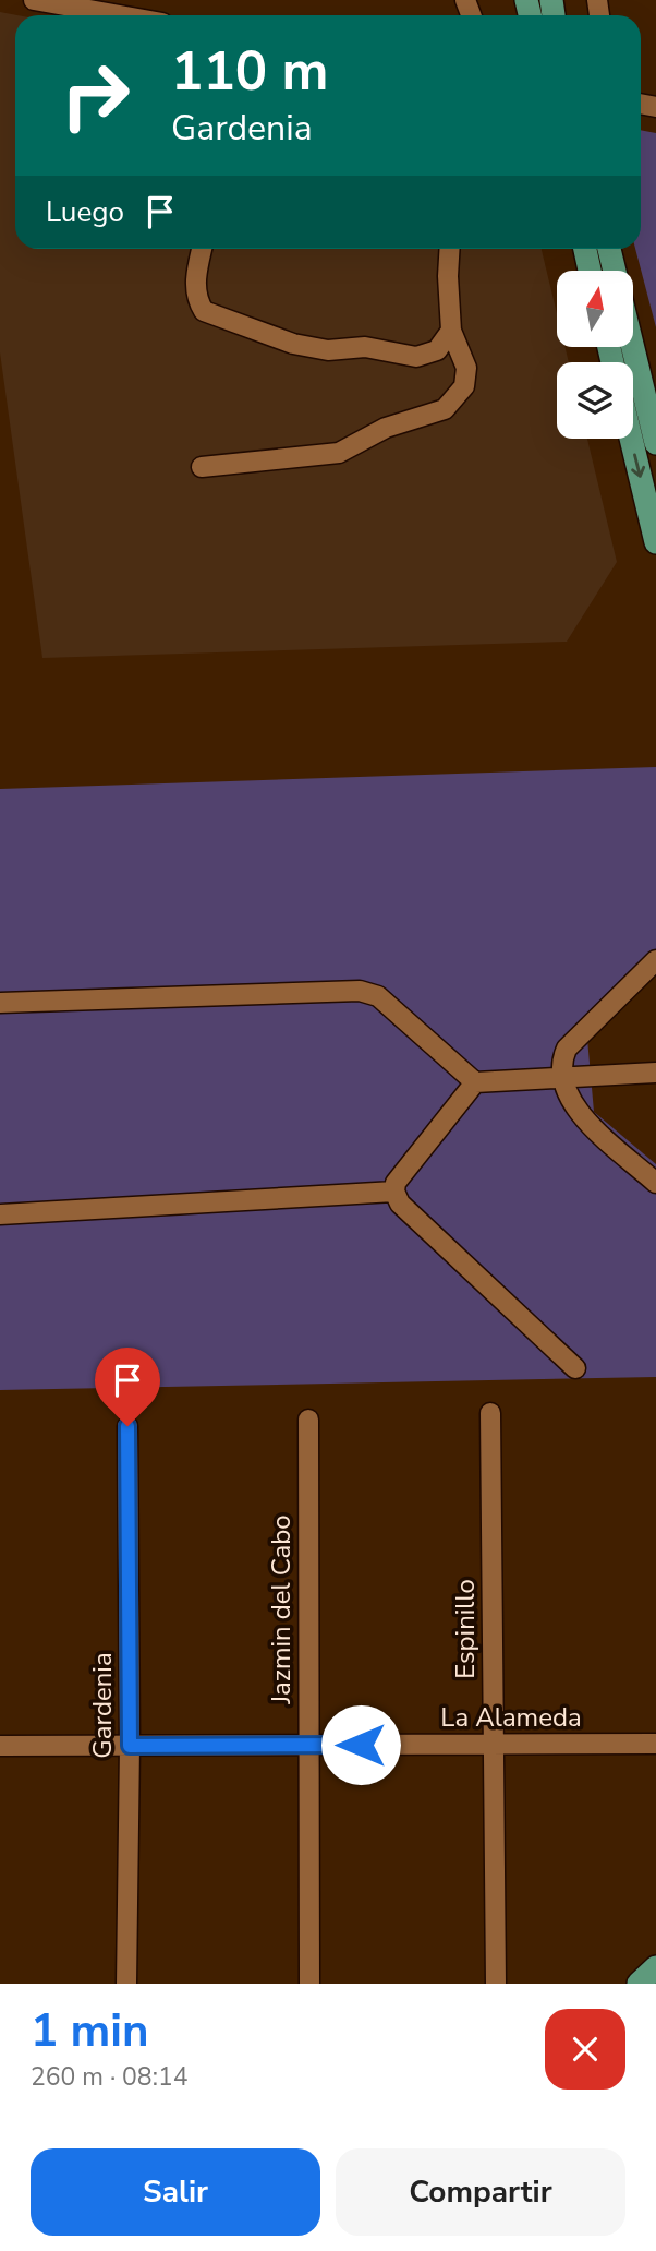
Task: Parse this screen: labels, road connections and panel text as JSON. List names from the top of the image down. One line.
{"streets":{"street":["Jazmin del Cabo","Espinillo","Gardenia","La Alameda"]},"crossings":[["Jazmin del Cabo","La Alameda"],["Espinillo","La Alameda"],["Gardenia","La Alameda"]],"north":"top","page":{"turn":["110 m","Gardenia"],"then":"Luego","heading":["1 min","260 m · 08:14"],"buttons":["Salir","Compartir"]}}
